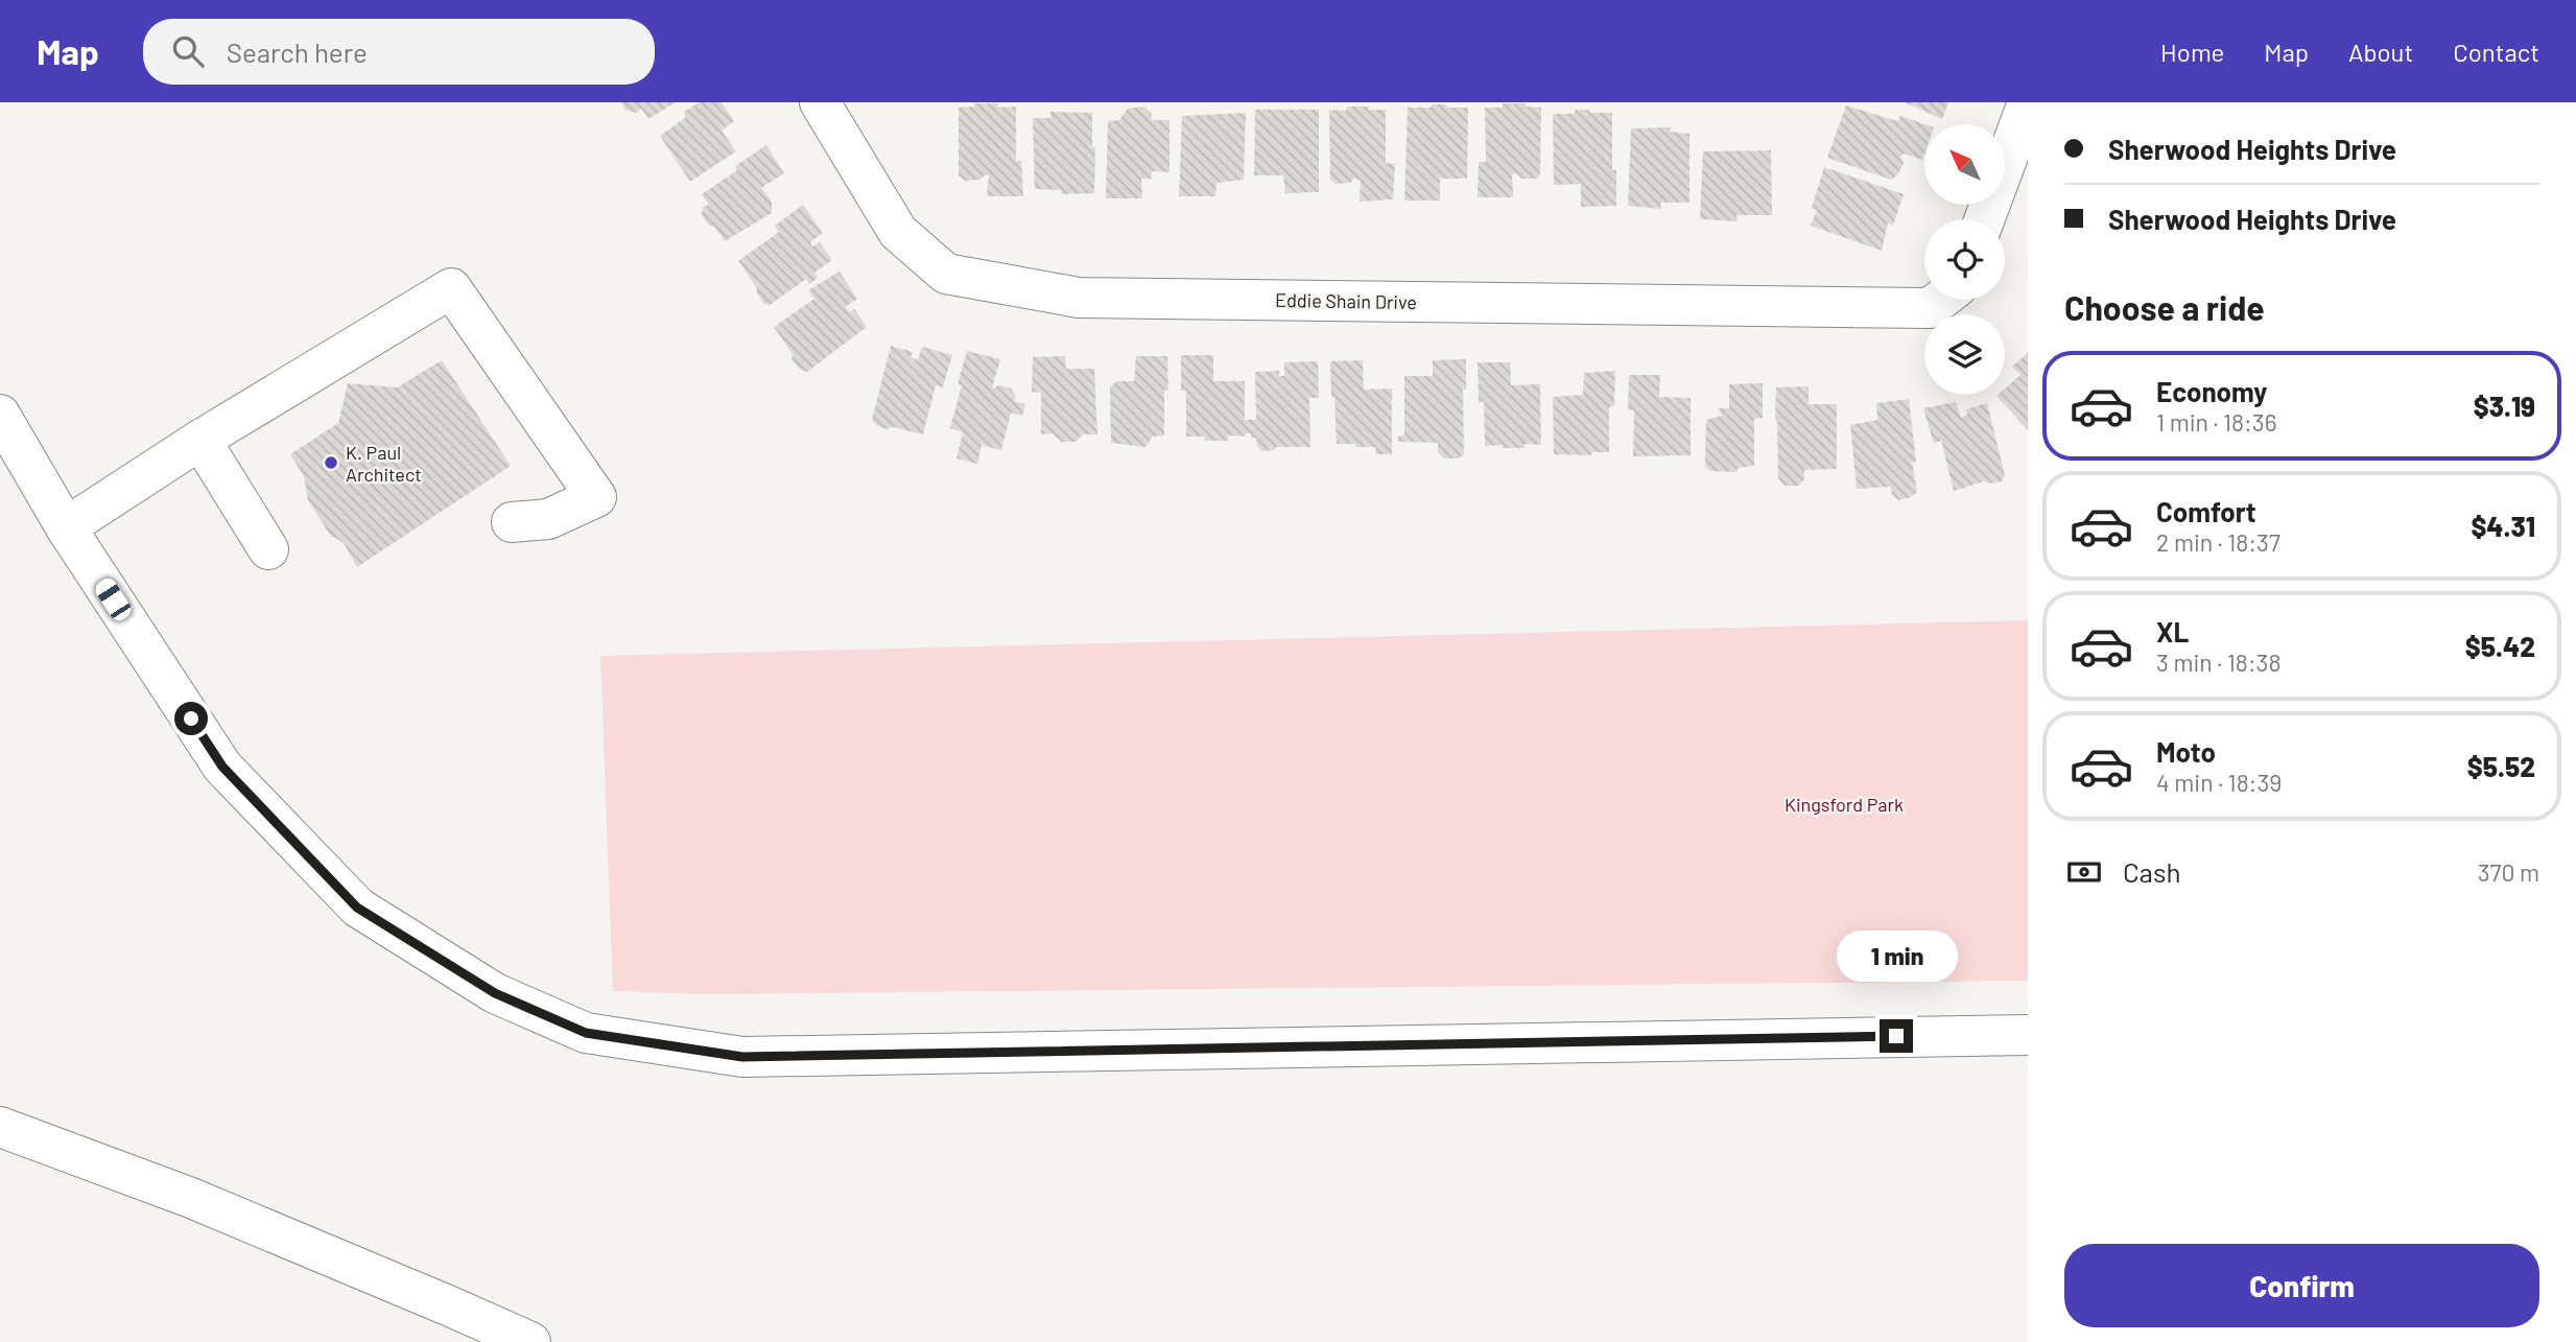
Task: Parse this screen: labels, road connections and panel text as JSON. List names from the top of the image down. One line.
{"streets":{"main road":["Eddie Shain Drive"]},"parks":["Kingsford Park"],"places":["K. Paul Architect"],"north":"top left","page":{"header":"Map","search":"Search here","nav":["Home","Map","About","Contact"],"banner":["Sherwood Heights Drive","Sherwood Heights Drive"],"heading":"Choose a ride","list":[{"name":"Economy","note":"1 min · 18:36","value":"$3.19"},{"name":"Comfort","note":"2 min · 18:37","value":"$4.31"},{"name":"XL","note":"3 min · 18:38","value":"$5.42"},{"name":"Moto","note":"4 min · 18:39","value":"$5.52"}],"pay":["Cash","370 m"],"bubble":"1 min","buttons":"Confirm"}}
